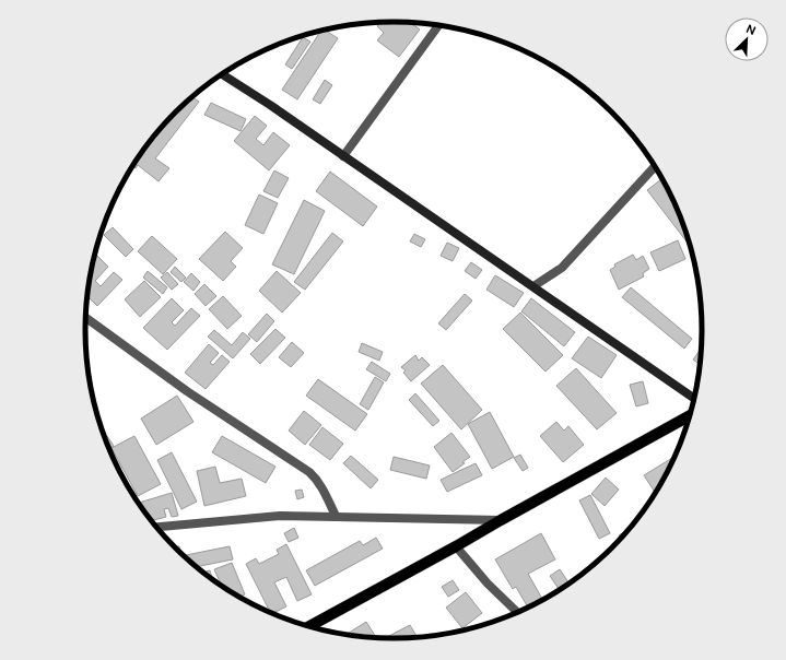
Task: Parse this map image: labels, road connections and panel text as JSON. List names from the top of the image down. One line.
{"north":"top right"}
